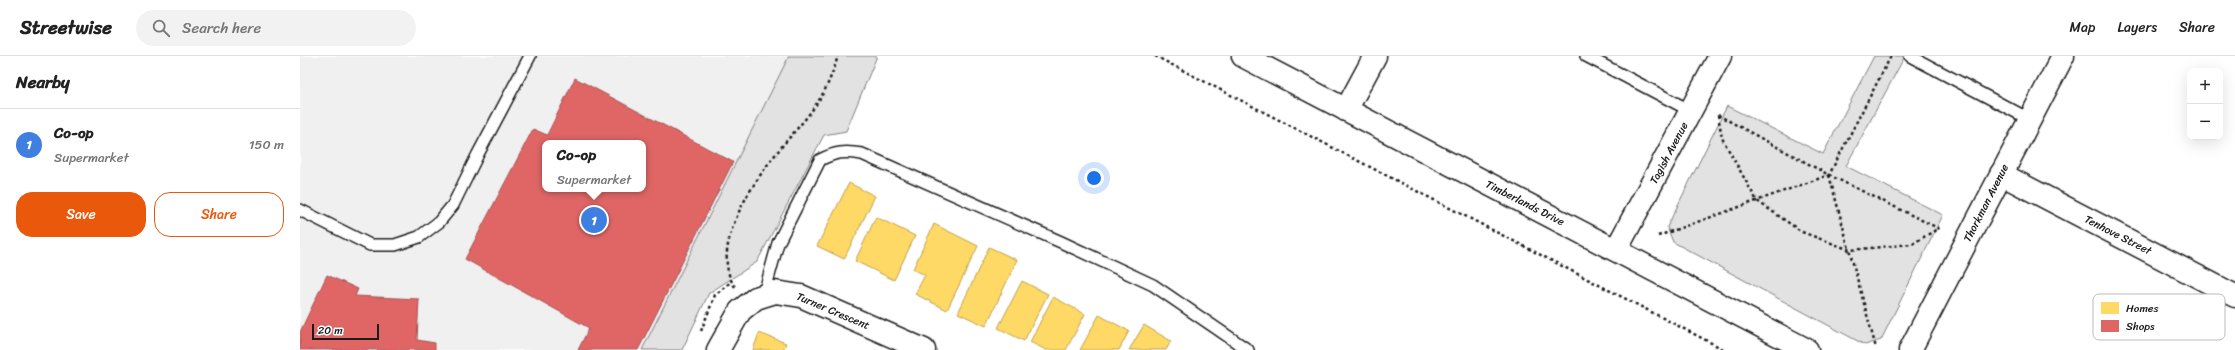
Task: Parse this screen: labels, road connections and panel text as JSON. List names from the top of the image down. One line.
{"streets":{"street":["Tagish Avenue","Timberlands Drive","Thorkman Avenue","Tenhove Street","Turner Crescent"]},"crossings":[["Tagish Avenue","Timberlands Drive"],["Thorkman Avenue","Tenhove Street"]],"legend":["Homes","Shops"],"scale_bar":"20 m","page":{"header":"Streetwise","search":"Search here","nav":["Map","Layers","Share"],"heading":"Nearby","map_buttons":["+","−"],"list":[{"mark":"1","name":"Co-op","note":"Supermarket","value":"150 m"}],"popup":["Co-op","Supermarket"],"buttons":["Save","Share"],"pins":"1","scale":"20 m"}}
